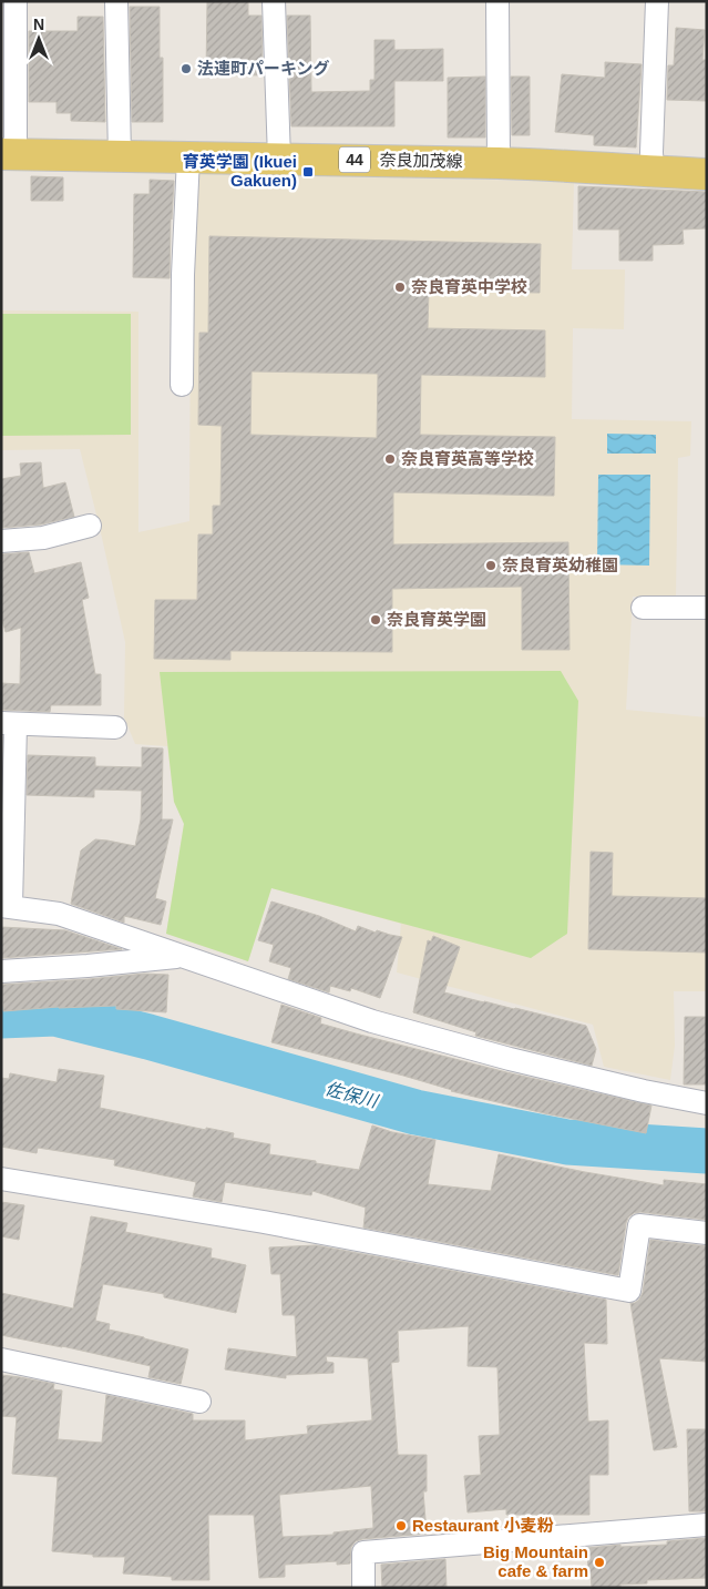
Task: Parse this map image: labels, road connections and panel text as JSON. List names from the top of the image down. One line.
{"streets":{"main road":["44","奈良加茂線"]},"water":["佐保川"],"places":{"other":["法連町パーキング","奈良育英中学校","奈良育英高等学校","奈良育英幼稚園","奈良育英学園","Restaurant 小麦粉","Big Mountain cafe & farm"],"transit":["育英学園 (Ikuei Gakuen)"]},"north":"top"}
